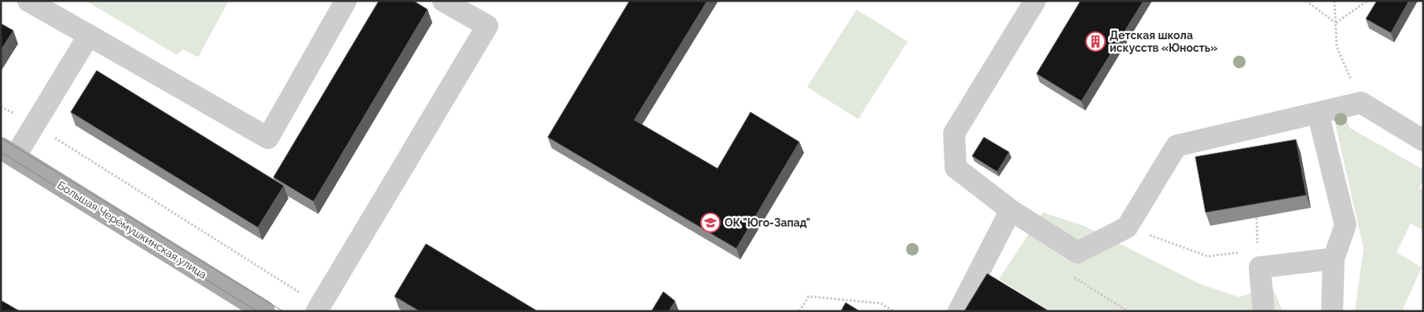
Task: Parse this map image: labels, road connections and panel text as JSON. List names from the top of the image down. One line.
{"streets":{"main road":["Большая Черёмушкинская улица"]},"places":{"building":["Детская школа искусств «Юность»"],"school or university":["ОК \"Юго-Запад\""]}}
